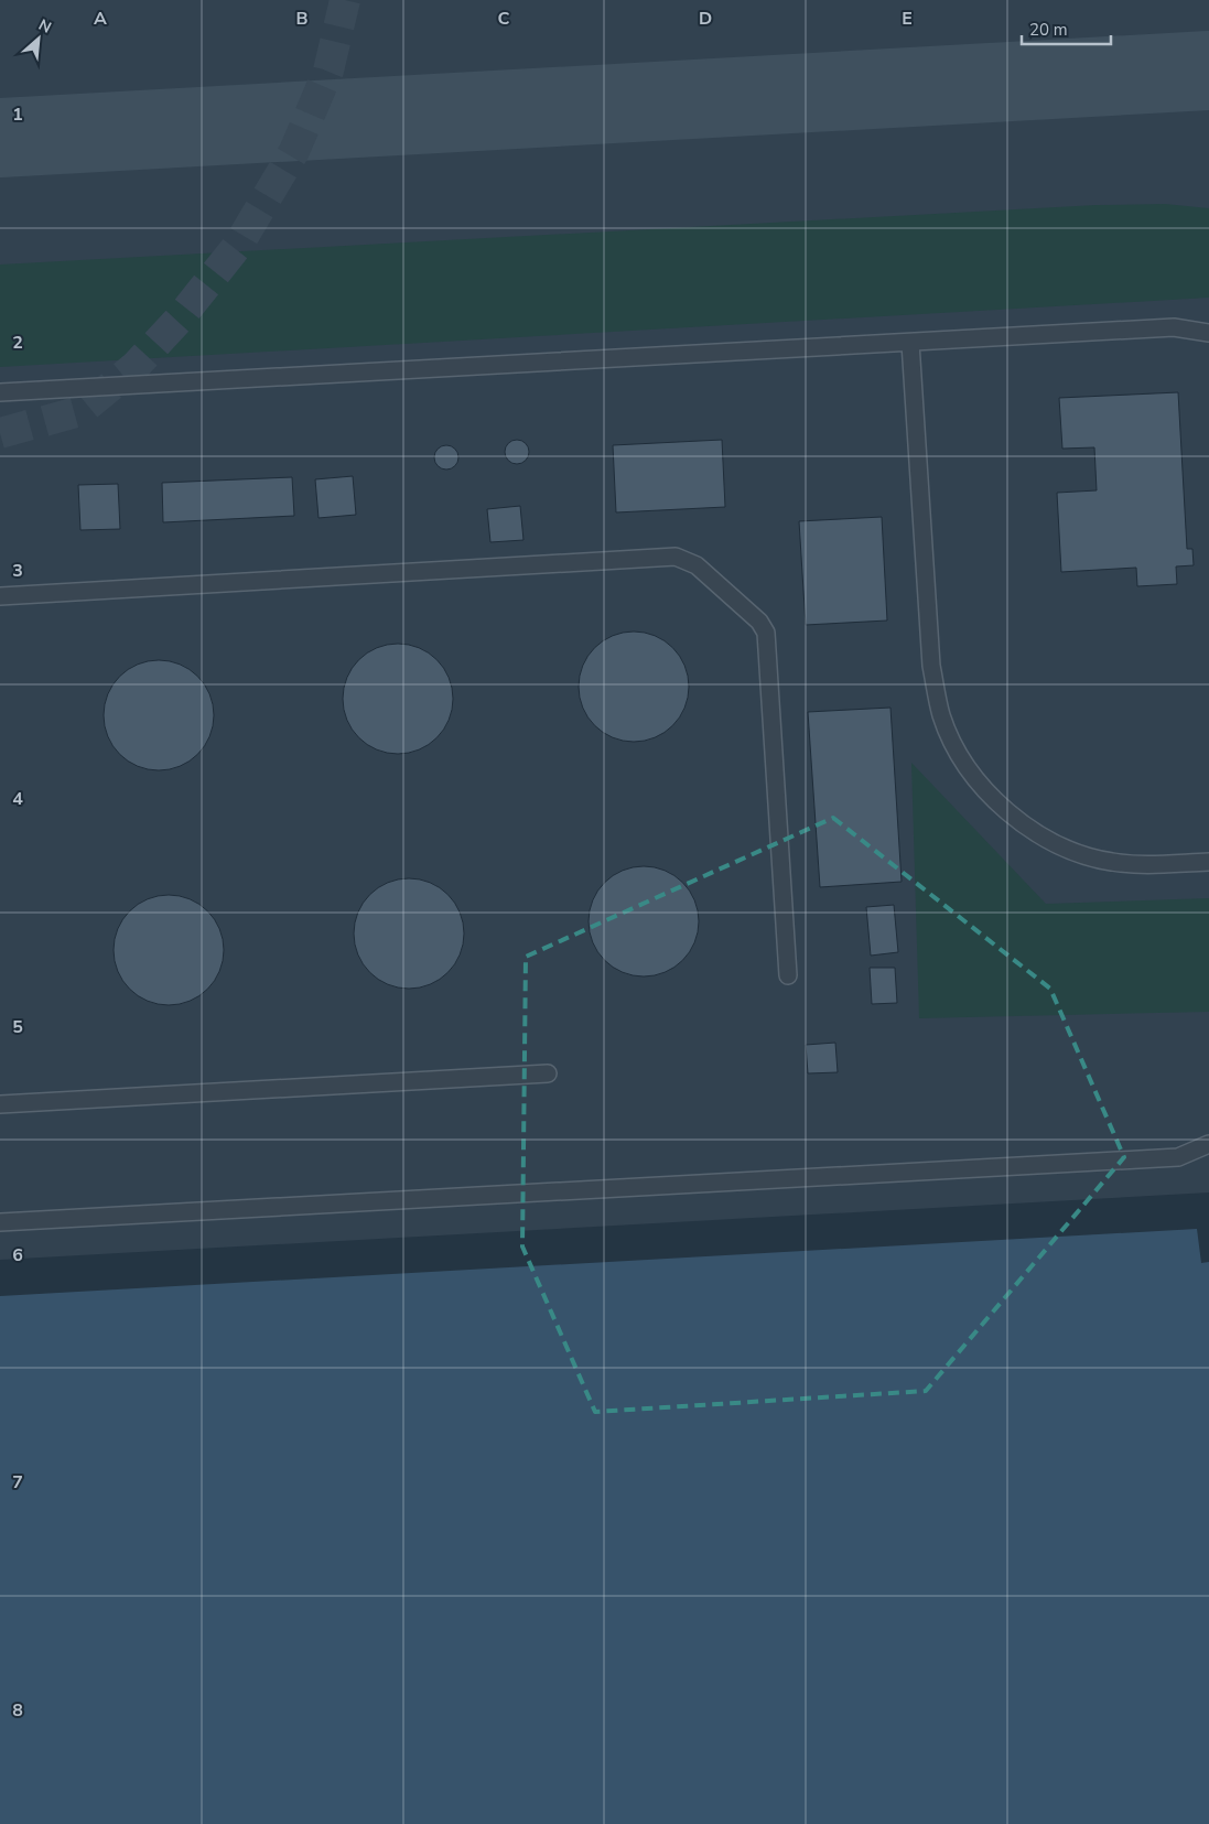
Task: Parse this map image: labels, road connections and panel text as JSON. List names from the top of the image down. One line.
{"scale_bar":"20 m","north":"top right","grid":{"columns":["A","B","C","D","E"],"rows":["1","2","3","4","5","6","7","8"]}}
